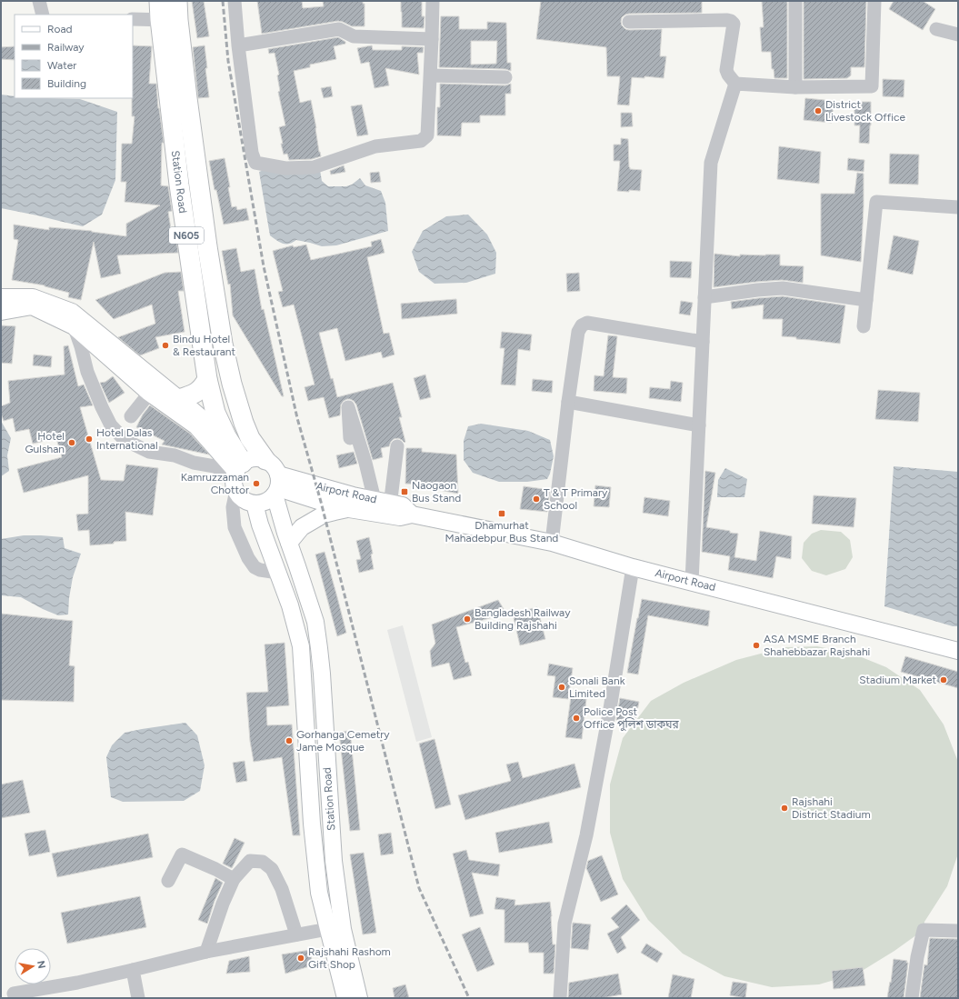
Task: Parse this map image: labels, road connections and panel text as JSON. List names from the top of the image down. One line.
{"streets":{"highway":["Station Road","N605"],"main road":["Airport Road"]},"crossings":[["Station Road","N605"],["Station Road","Airport Road"],["N605","Airport Road"]],"places":{"other":["District Livestock Office","Bindu Hotel & Restaurant","Hotel Dalas International","Hotel Gulshan","Kamruzzaman Chottor","T & T Primary School","Bangladesh Railway Building Rajshahi","ASA MSME Branch Shahebbazar Rajshahi","Stadium Market","Sonali Bank Limited","Police Post Office পুলিশ ডাকঘর","Gorhanga Cemetry Jame Mosque","Rajshahi District Stadium","Rajshahi Rashom Gift Shop"],"transit":["Naogaon Bus Stand","Dhamurhat Mahadebpur Bus Stand"]},"legend":["Road","Railway","Water","Building"],"north":"right"}
